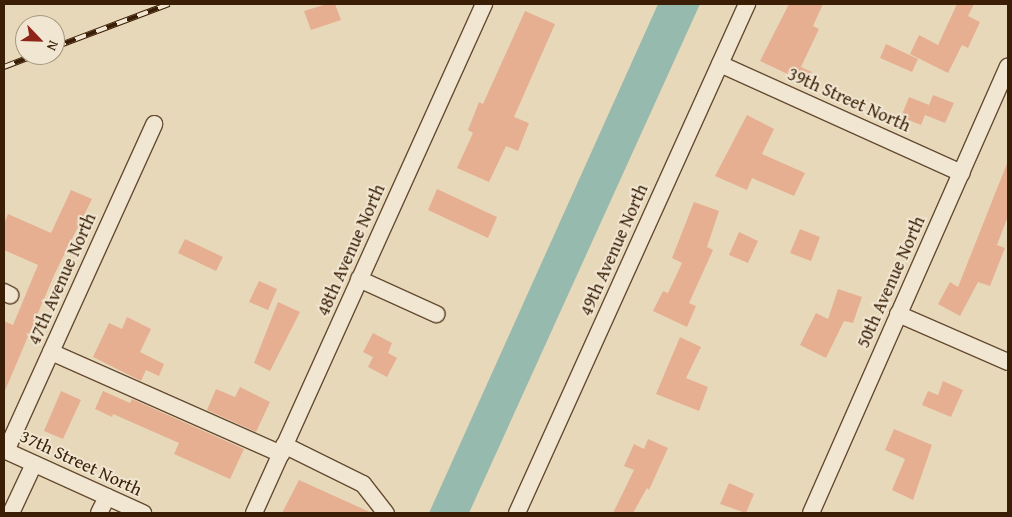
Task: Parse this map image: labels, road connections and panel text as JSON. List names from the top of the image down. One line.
{"streets":{"street":["39th Street North","48th Avenue North","49th Avenue North","47th Avenue North","50th Avenue North","37th Street North"]},"crossings":[["39th Street North","49th Avenue North"],["39th Street North","50th Avenue North"],["47th Avenue North","37th Street North"]],"north":"bottom right"}
